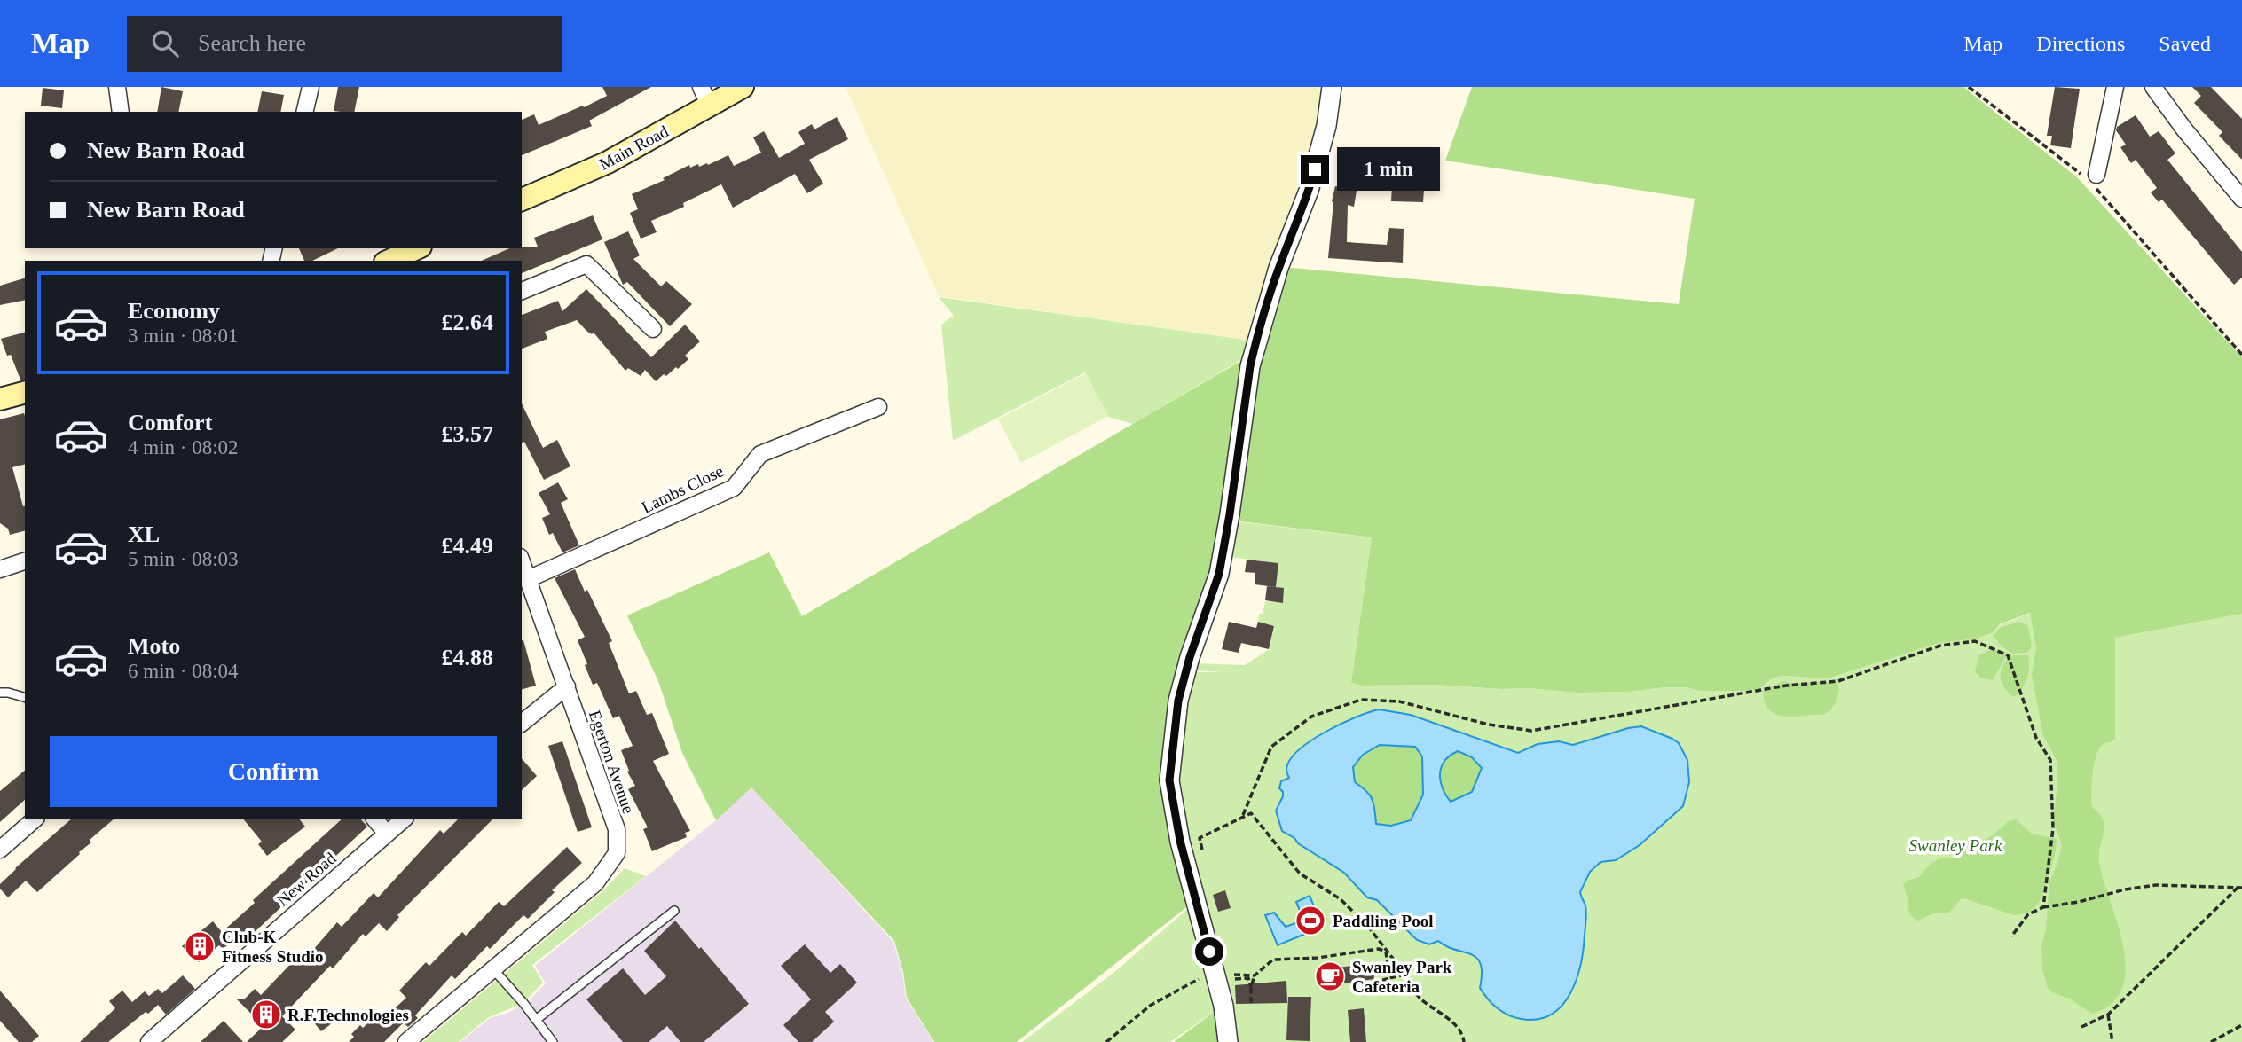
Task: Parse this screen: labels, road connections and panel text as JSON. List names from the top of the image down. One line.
{"streets":{"main road":["Main Road"],"street":["Lambs Close","Egerton Avenue","New Road"]},"crossings":[["Lambs Close","Egerton Avenue"]],"parks":["Swanley Park"],"places":{"sports":["Paddling Pool"],"building":["Club-K Fitness Studio","R.F.Technologies"],"cafe":["Swanley Park Cafeteria"]},"page":{"header":"Map","search":"Search here","nav":["Map","Directions","Saved"],"banner":["New Barn Road","New Barn Road"],"bubble":"1 min","list":[{"name":"Economy","note":"3 min · 08:01","value":"£2.64"},{"name":"Comfort","note":"4 min · 08:02","value":"£3.57"},{"name":"XL","note":"5 min · 08:03","value":"£4.49"},{"name":"Moto","note":"6 min · 08:04","value":"£4.88"}],"buttons":"Confirm"}}
